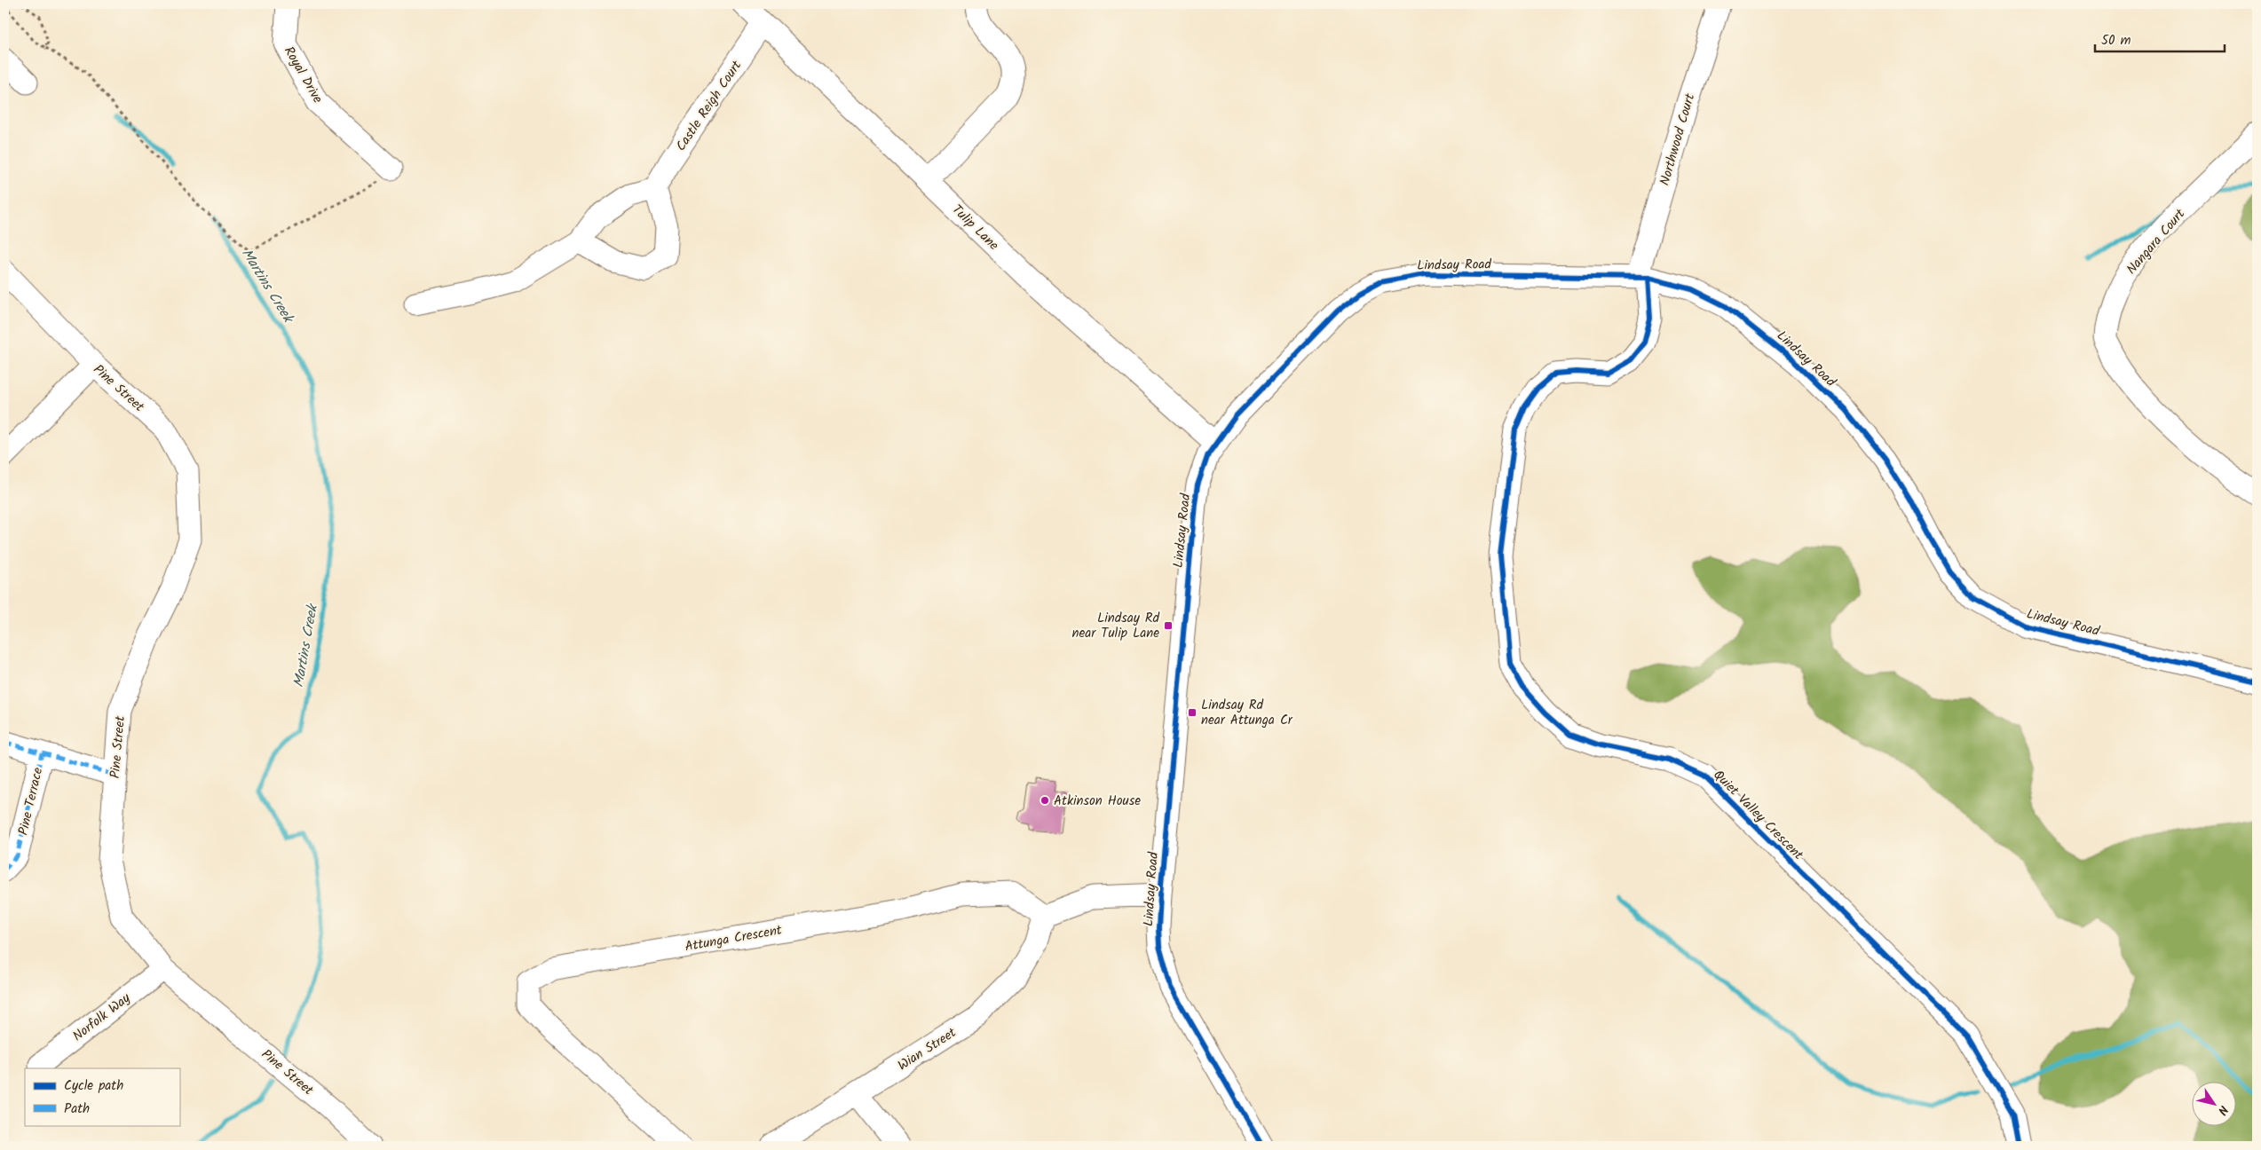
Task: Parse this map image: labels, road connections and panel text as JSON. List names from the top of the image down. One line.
{"streets":{"street":["Royal Drive","Castle Reigh Court","Northwood Court","Tulip Lane","Nangara Court","Lindsay Road","Pine Street","Pine Terrace","Quiet Valley Crescent","Attunga Crescent","Norfolk Way","Wian Street"]},"crossings":[["Castle Reigh Court","Tulip Lane"],["Northwood Court","Lindsay Road"],["Northwood Court","Quiet Valley Crescent"],["Tulip Lane","Lindsay Road"],["Lindsay Road","Quiet Valley Crescent"],["Pine Street","Pine Terrace"],["Pine Street","Norfolk Way"],["Attunga Crescent","Wian Street"]],"water":["Martins Creek"],"places":{"transit":["Lindsay Rd near Tulip Lane","Lindsay Rd near Attunga Cr"],"other":["Atkinson House"]},"legend":["Cycle path","Path"],"scale_bar":"50 m","north":"bottom right"}
